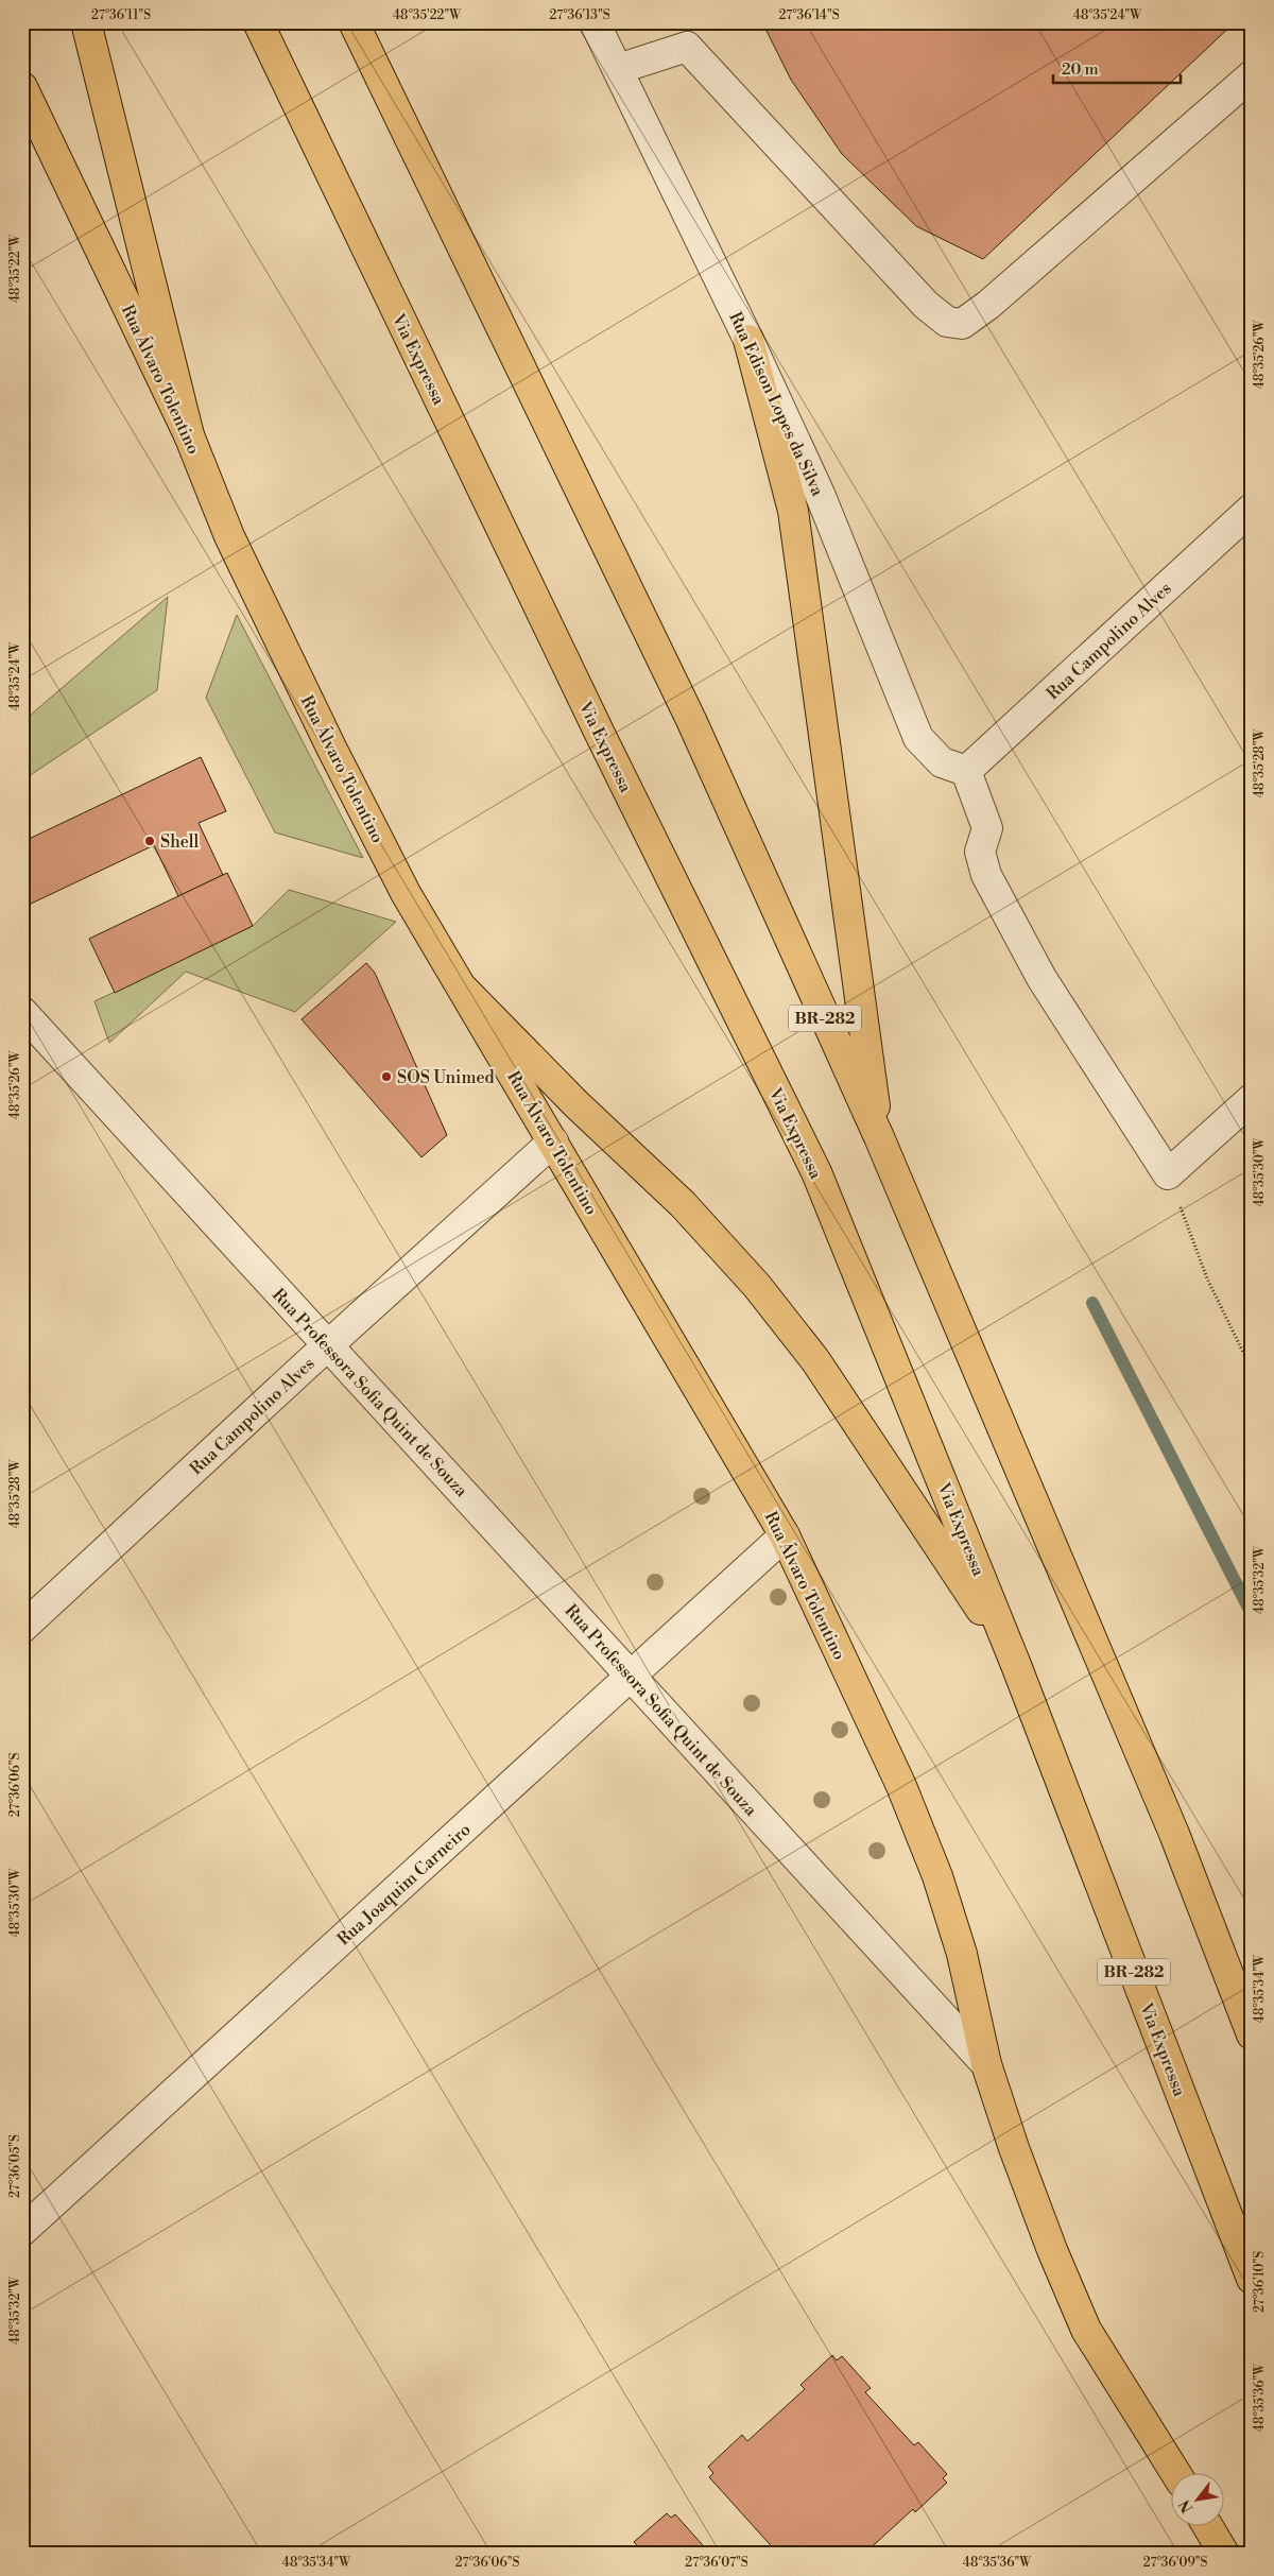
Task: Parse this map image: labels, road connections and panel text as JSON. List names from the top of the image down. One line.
{"streets":{"main road":["Via Expressa","Rua Álvaro Tolentino","BR-282","Rua Professora Sofia Quint de Souza"],"street":["Rua Edison Lopes da Silva","Rua Campolino Alves","Rua Joaquim Carneiro"]},"crossings":[["Rua Álvaro Tolentino","Rua Campolino Alves"],["Rua Álvaro Tolentino","Rua Professora Sofia Quint de Souza"],["Rua Álvaro Tolentino","Rua Joaquim Carneiro"],["Rua Edison Lopes da Silva","Rua Campolino Alves"],["Rua Campolino Alves","Rua Professora Sofia Quint de Souza"],["Rua Professora Sofia Quint de Souza","Rua Joaquim Carneiro"]],"places":["Shell","SOS Unimed"],"scale_bar":"20 m","north":"bottom left","coordinates":["27°36'11\"S","48°35'22\"W","27°36'13\"S","27°36'14\"S","48°35'24\"W","48°35'26\"W","48°35'28\"W","48°35'30\"W","48°35'32\"W","27°36'06\"S","48°35'34\"W","27°36'05\"S","27°36'10\"S","48°35'36\"W","27°36'07\"S","27°36'09\"S"]}
